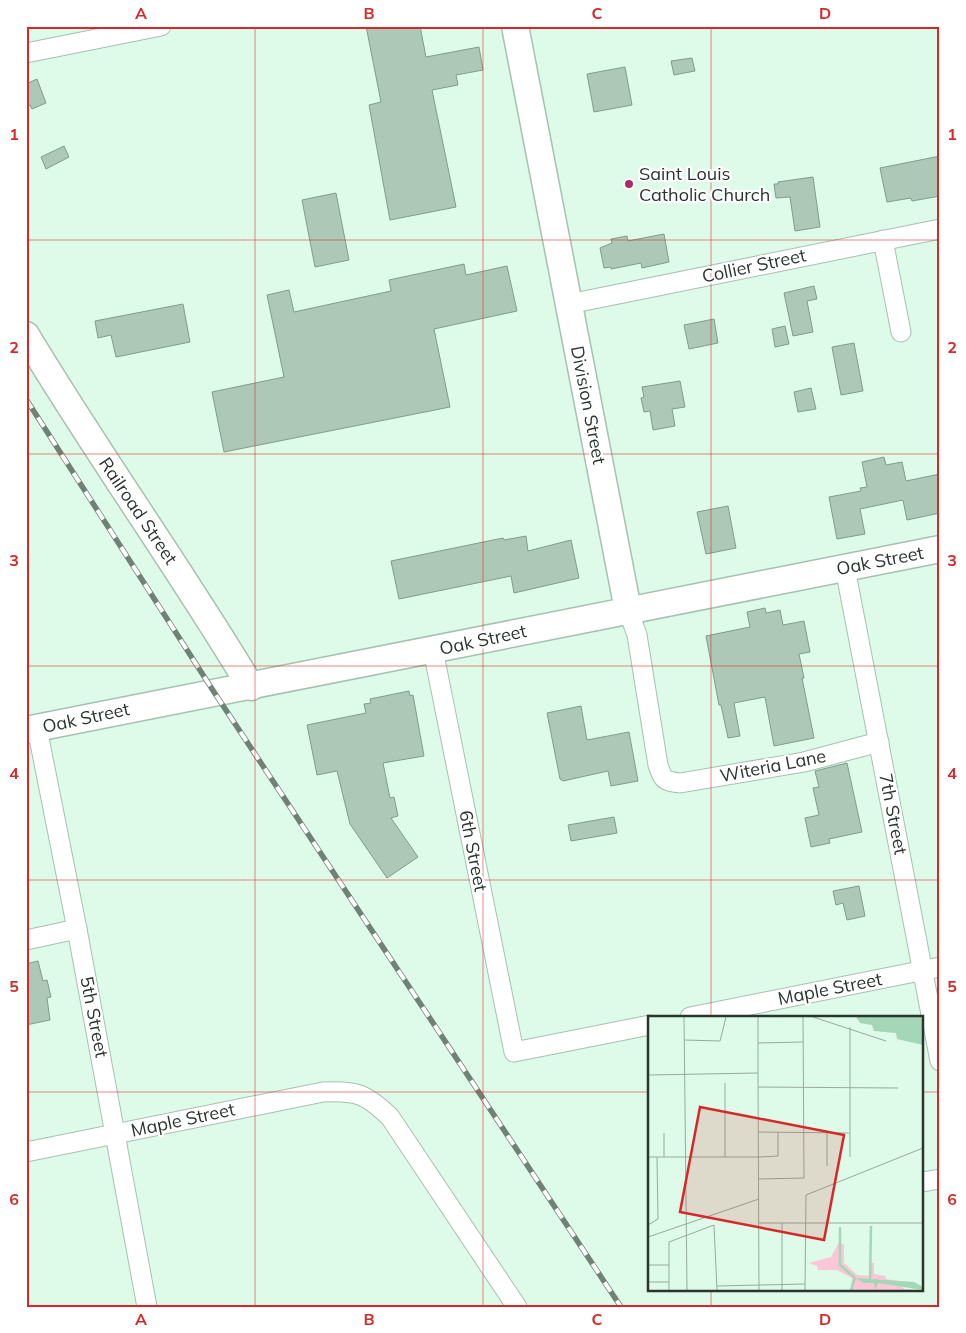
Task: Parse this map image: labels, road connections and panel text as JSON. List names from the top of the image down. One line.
{"streets":{"main road":["Division Street","Railroad Street","Oak Street"],"street":["Collier Street","Witeria Lane","7th Street","6th Street","Maple Street","5th Street"]},"crossings":[["Collier Street","Division Street"],["Division Street","Oak Street"],["Division Street","Witeria Lane"],["Railroad Street","Oak Street"],["Oak Street","7th Street"],["Oak Street","6th Street"],["Oak Street","5th Street"],["Witeria Lane","7th Street"],["7th Street","Maple Street"],["Maple Street","5th Street"]],"places":["Saint Louis Catholic Church"],"grid":{"columns":["A","B","C","D"],"rows":["1","2","3","4","5","6"]}}
